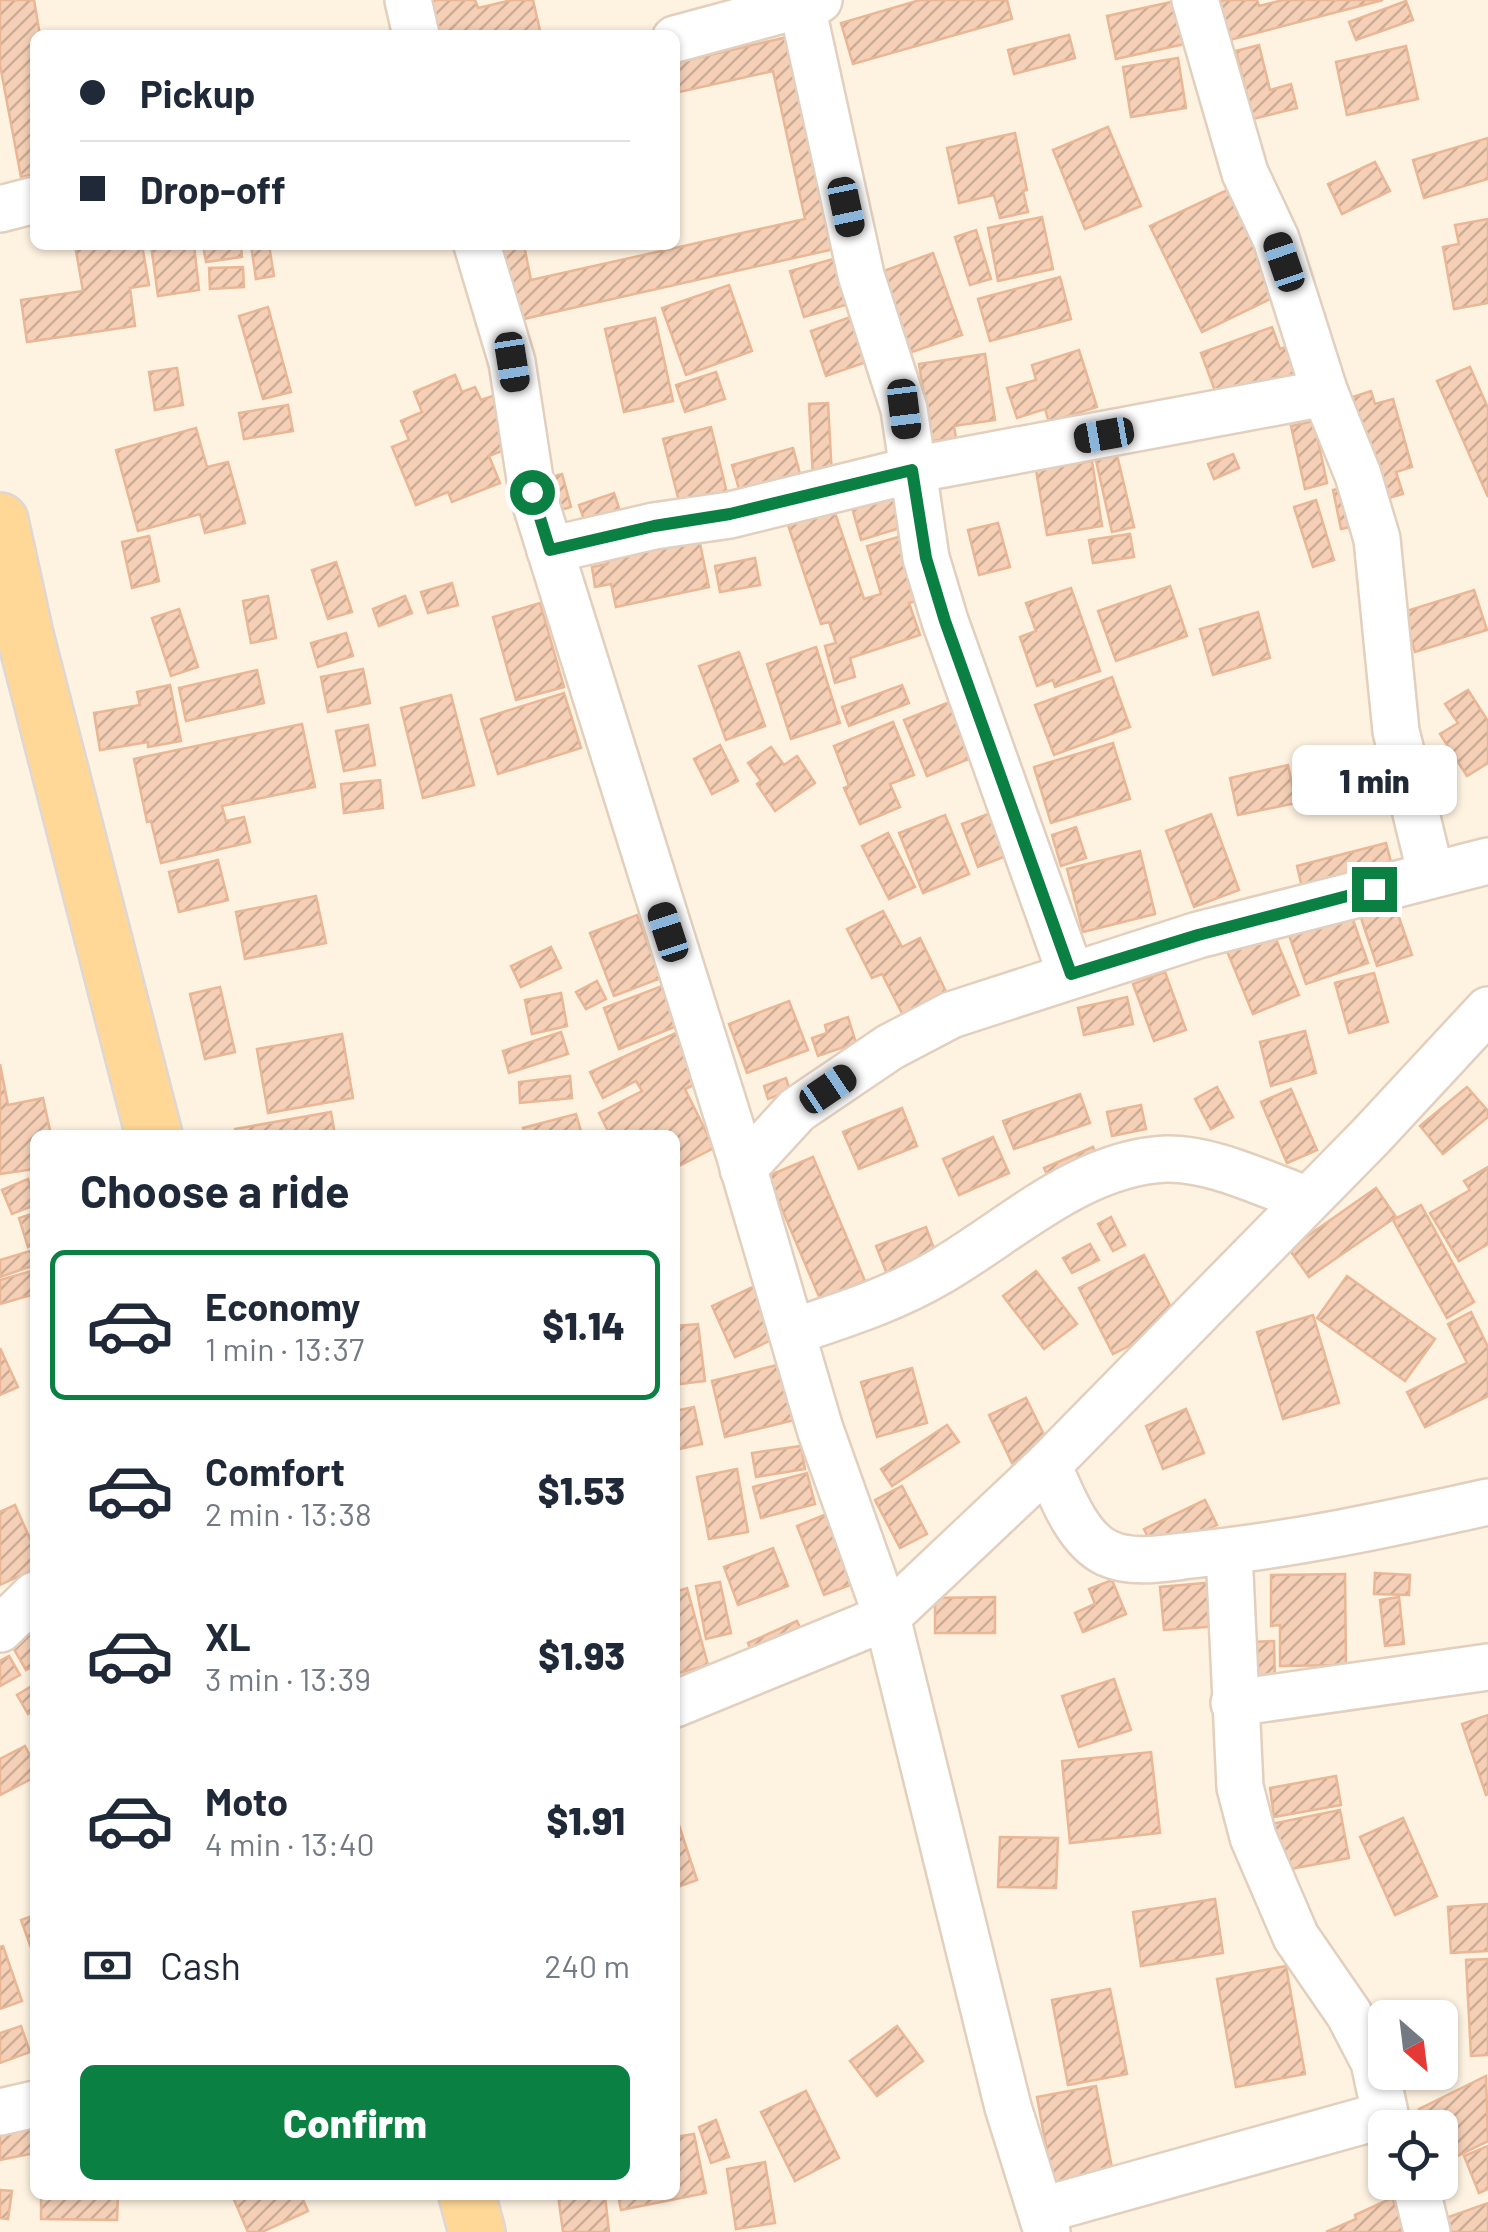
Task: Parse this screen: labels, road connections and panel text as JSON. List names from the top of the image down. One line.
{"north":"bottom right","page":{"banner":["Pickup","Drop-off"],"bubble":"1 min","heading":"Choose a ride","list":[{"name":"Economy","note":"1 min · 13:37","value":"$1.14"},{"name":"Comfort","note":"2 min · 13:38","value":"$1.53"},{"name":"XL","note":"3 min · 13:39","value":"$1.93"},{"name":"Moto","note":"4 min · 13:40","value":"$1.91"}],"pay":["Cash","240 m"],"buttons":"Confirm"}}
